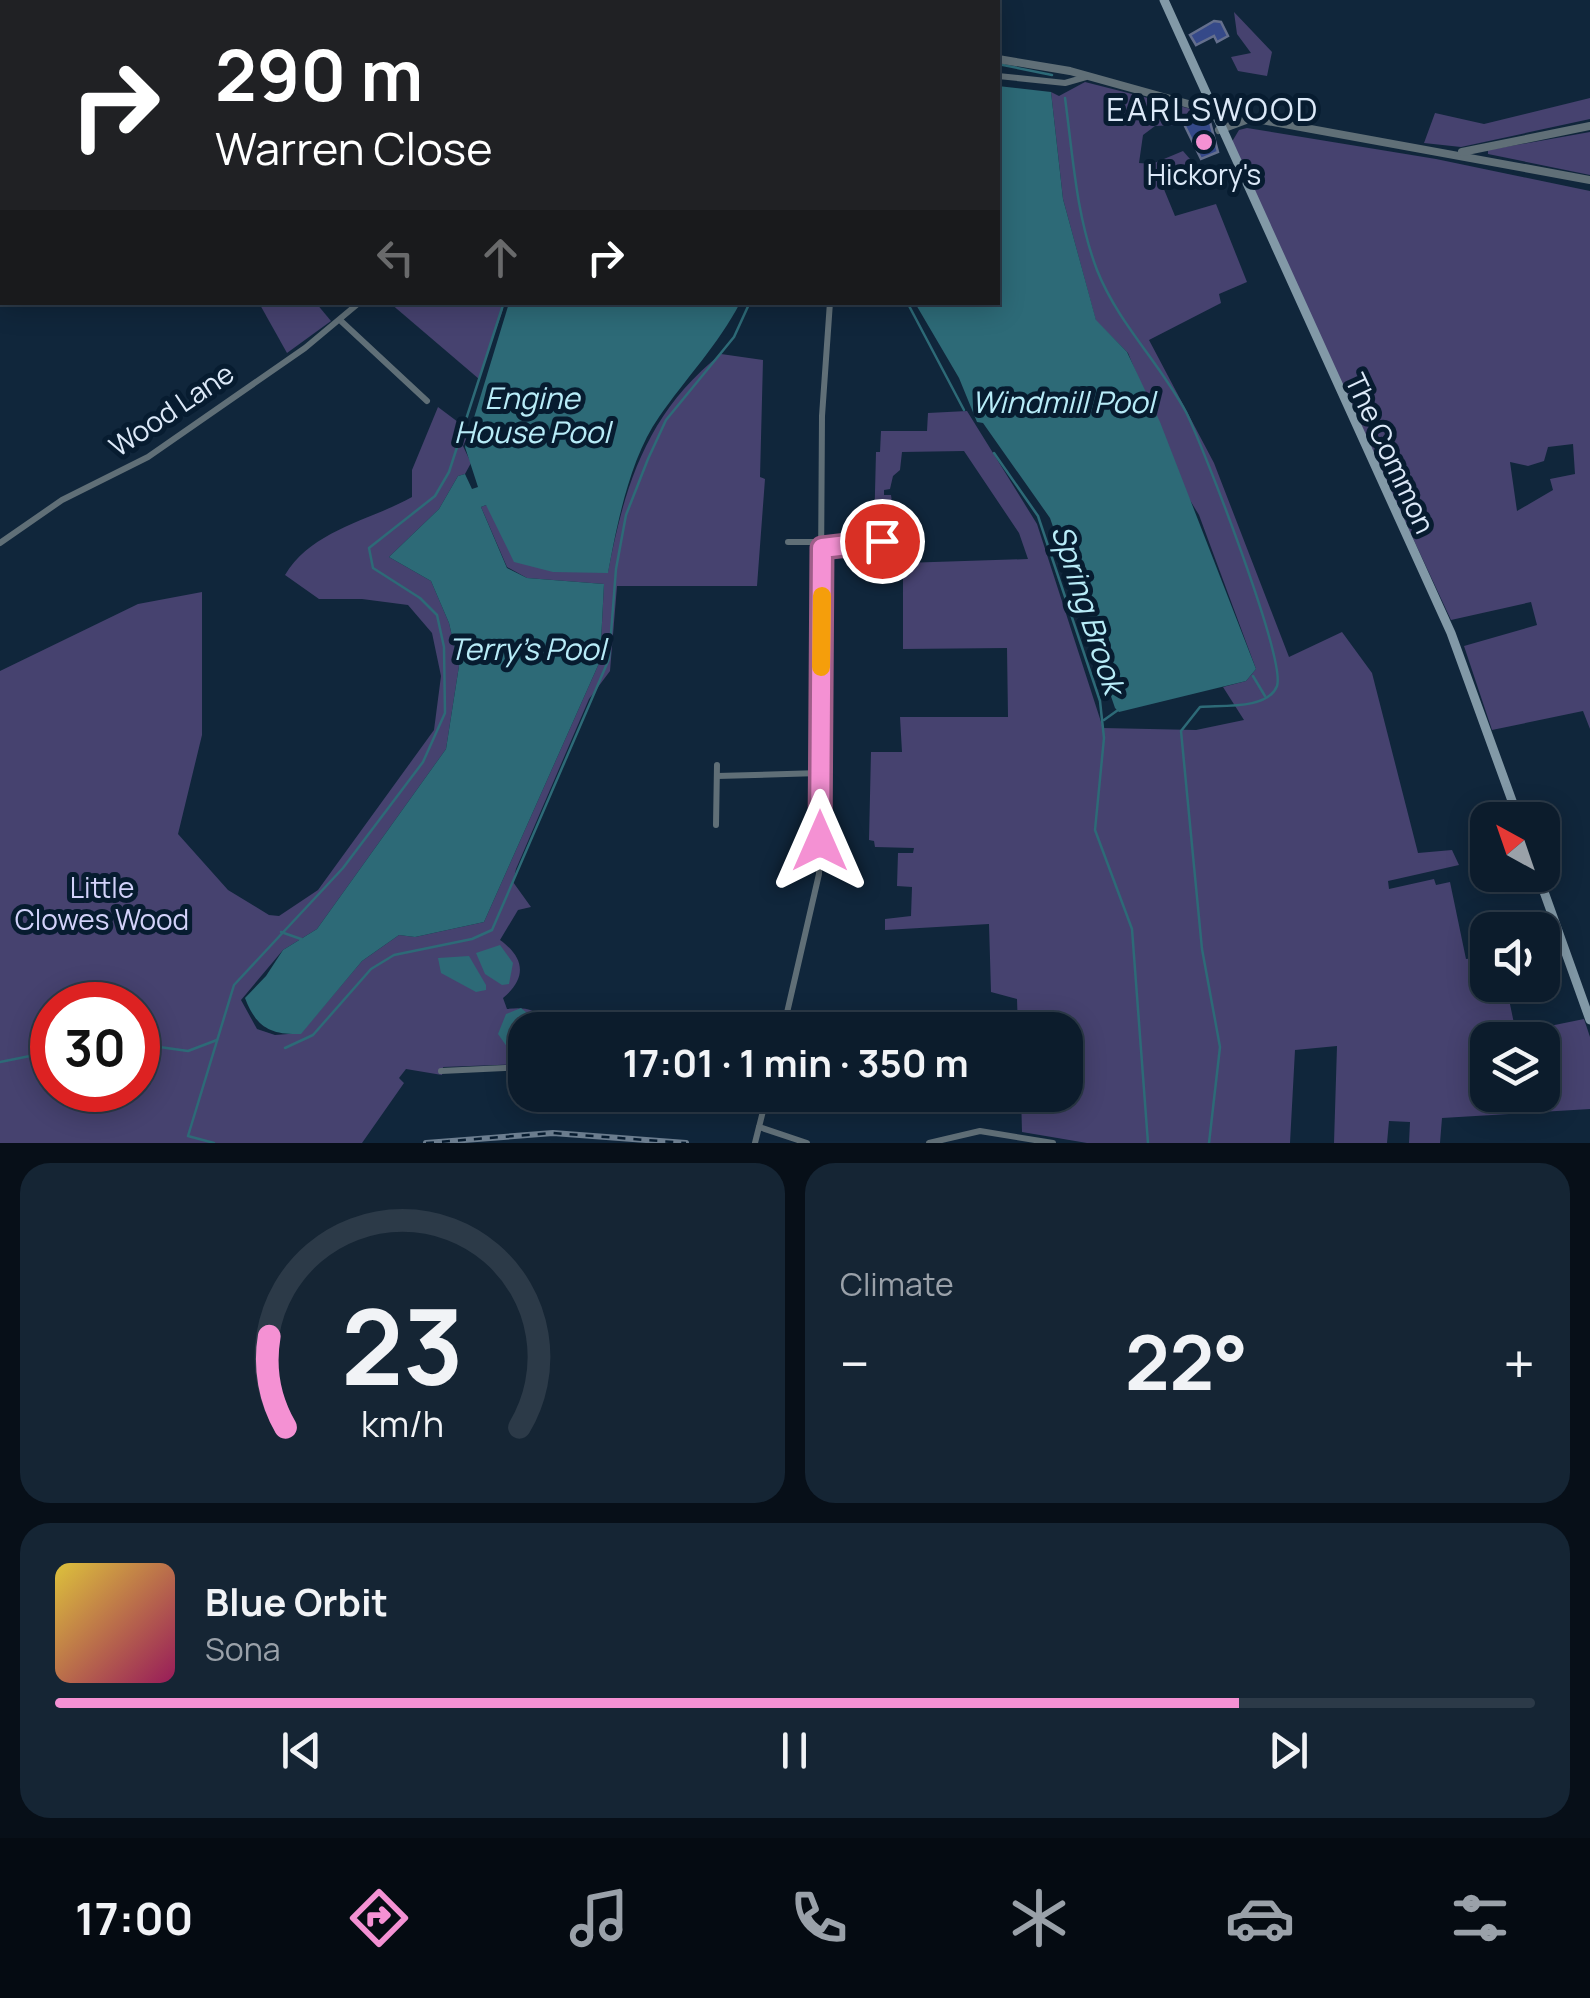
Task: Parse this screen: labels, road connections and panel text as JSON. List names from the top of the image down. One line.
{"streets":{"main road":["The Common"],"street":["Wood Lane"]},"districts":["EARLSWOOD"],"water":["Engine House Pool","Windmill Pool","Spring Brook","Terry's Pool"],"parks":["Little Clowes Wood"],"places":["Hickory's"],"north":"top left","page":{"turn":["290 m","Warren Close"],"limit":"30","trip":"17:01 · 1 min · 350 m","tile":"Climate","heat":["−","22°","+"],"song":["Blue Orbit","Sona"],"tabs":"17:00","gauge":["23","km/h"]}}
